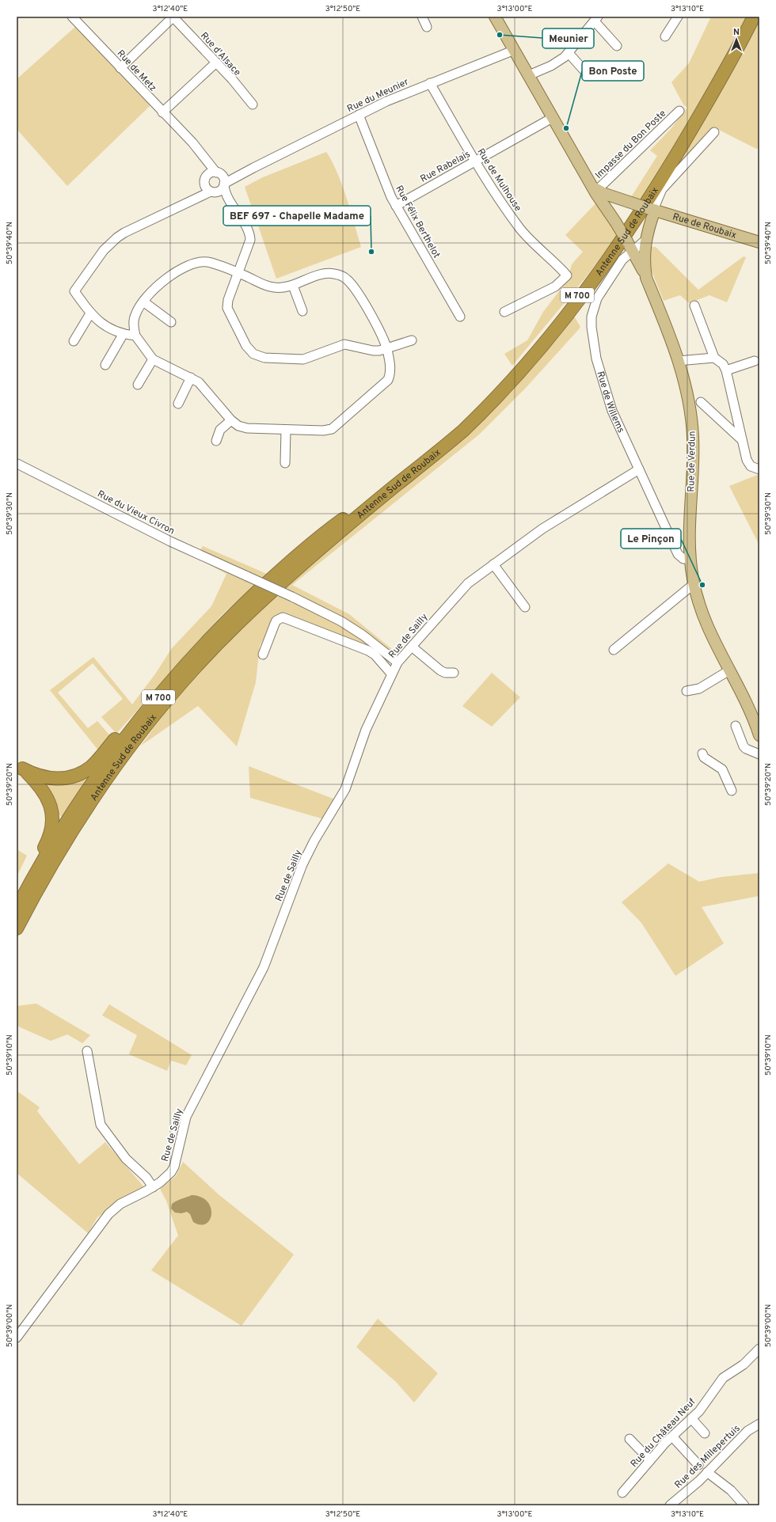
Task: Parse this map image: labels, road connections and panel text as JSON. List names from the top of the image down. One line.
{"streets":{"highway":["Antenne Sud de Roubaix","M 700"],"main road":["Rue de Roubaix","Rue de Verdun"],"street":["Rue d'Alsace","Rue de Metz","Rue du Meunier","Impasse du Bon Poste","Rue Rabelais","Rue de Mulhouse","Rue Félix Berthelot","Rue de Willems","Rue du Vieux Civron","Rue de Sailly","Rue du Château Neuf","Rue des Millepertuis"]},"crossings":[["Rue de Metz","Rue du Meunier"],["Rue du Meunier","Rue de Mulhouse"],["Rue du Meunier","Rue Félix Berthelot"],["Impasse du Bon Poste","Rue de Roubaix"],["Rue Rabelais","Rue de Mulhouse"],["Rue Rabelais","Rue Félix Berthelot"],["Rue de Willems","Rue de Verdun"],["Rue de Willems","Rue de Sailly"],["Rue du Vieux Civron","Rue de Sailly"]],"places":["Meunier","Bon Poste","BEF 697 - Chapelle Madame","Le Pinçon"],"north":"top","coordinates":["3°12'40\"E","3°12'50\"E","3°13'00\"E","3°13'10\"E","50°39'40\"N","50°39'30\"N","50°39'20\"N","50°39'10\"N","50°39'00\"N"]}
